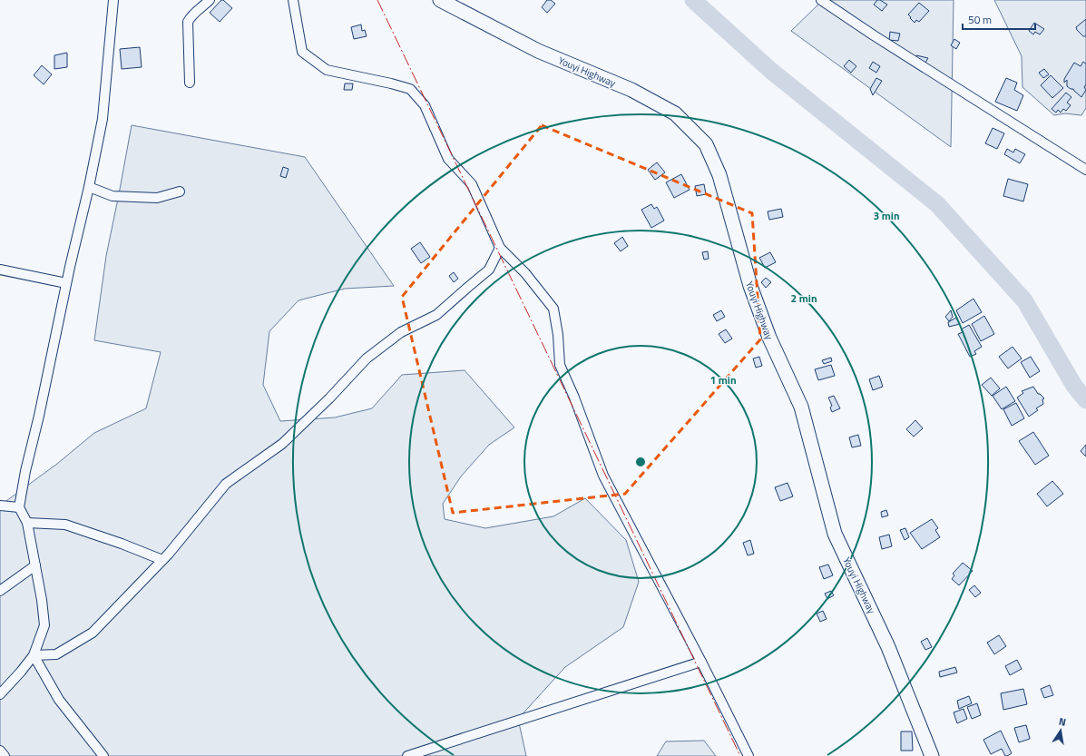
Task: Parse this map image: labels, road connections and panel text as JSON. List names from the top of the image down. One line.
{"streets":{"main road":["Youyi Highway"]},"scale_bar":"50 m","north":"top","rings":["3 min","2 min","1 min"]}
